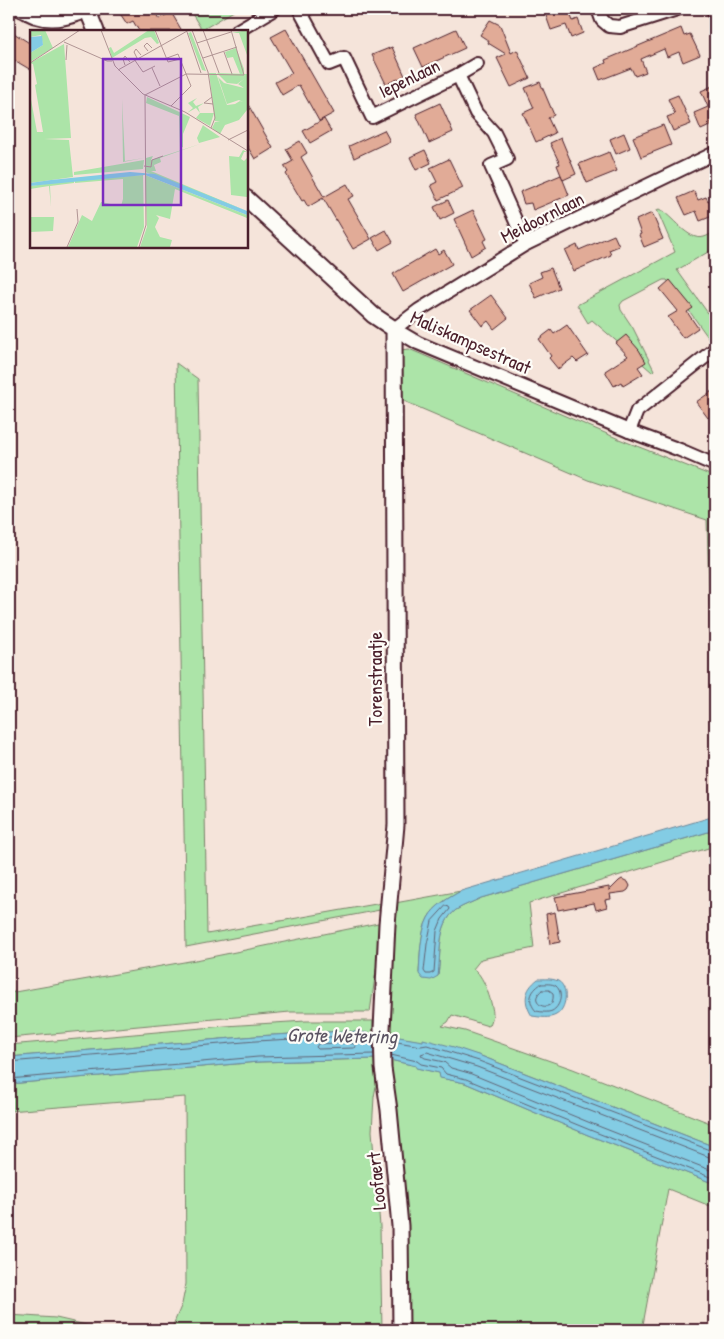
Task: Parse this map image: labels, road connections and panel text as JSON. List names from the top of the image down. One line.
{"streets":{"street":["Iepenlaan","Meidoornlaan","Maliskampsestraat","Torenstraatje","Loofaert"]},"crossings":[["Iepenlaan","Meidoornlaan"],["Meidoornlaan","Maliskampsestraat"],["Meidoornlaan","Torenstraatje"],["Maliskampsestraat","Torenstraatje"],["Torenstraatje","Loofaert"]],"water":["Grote Wetering"]}
